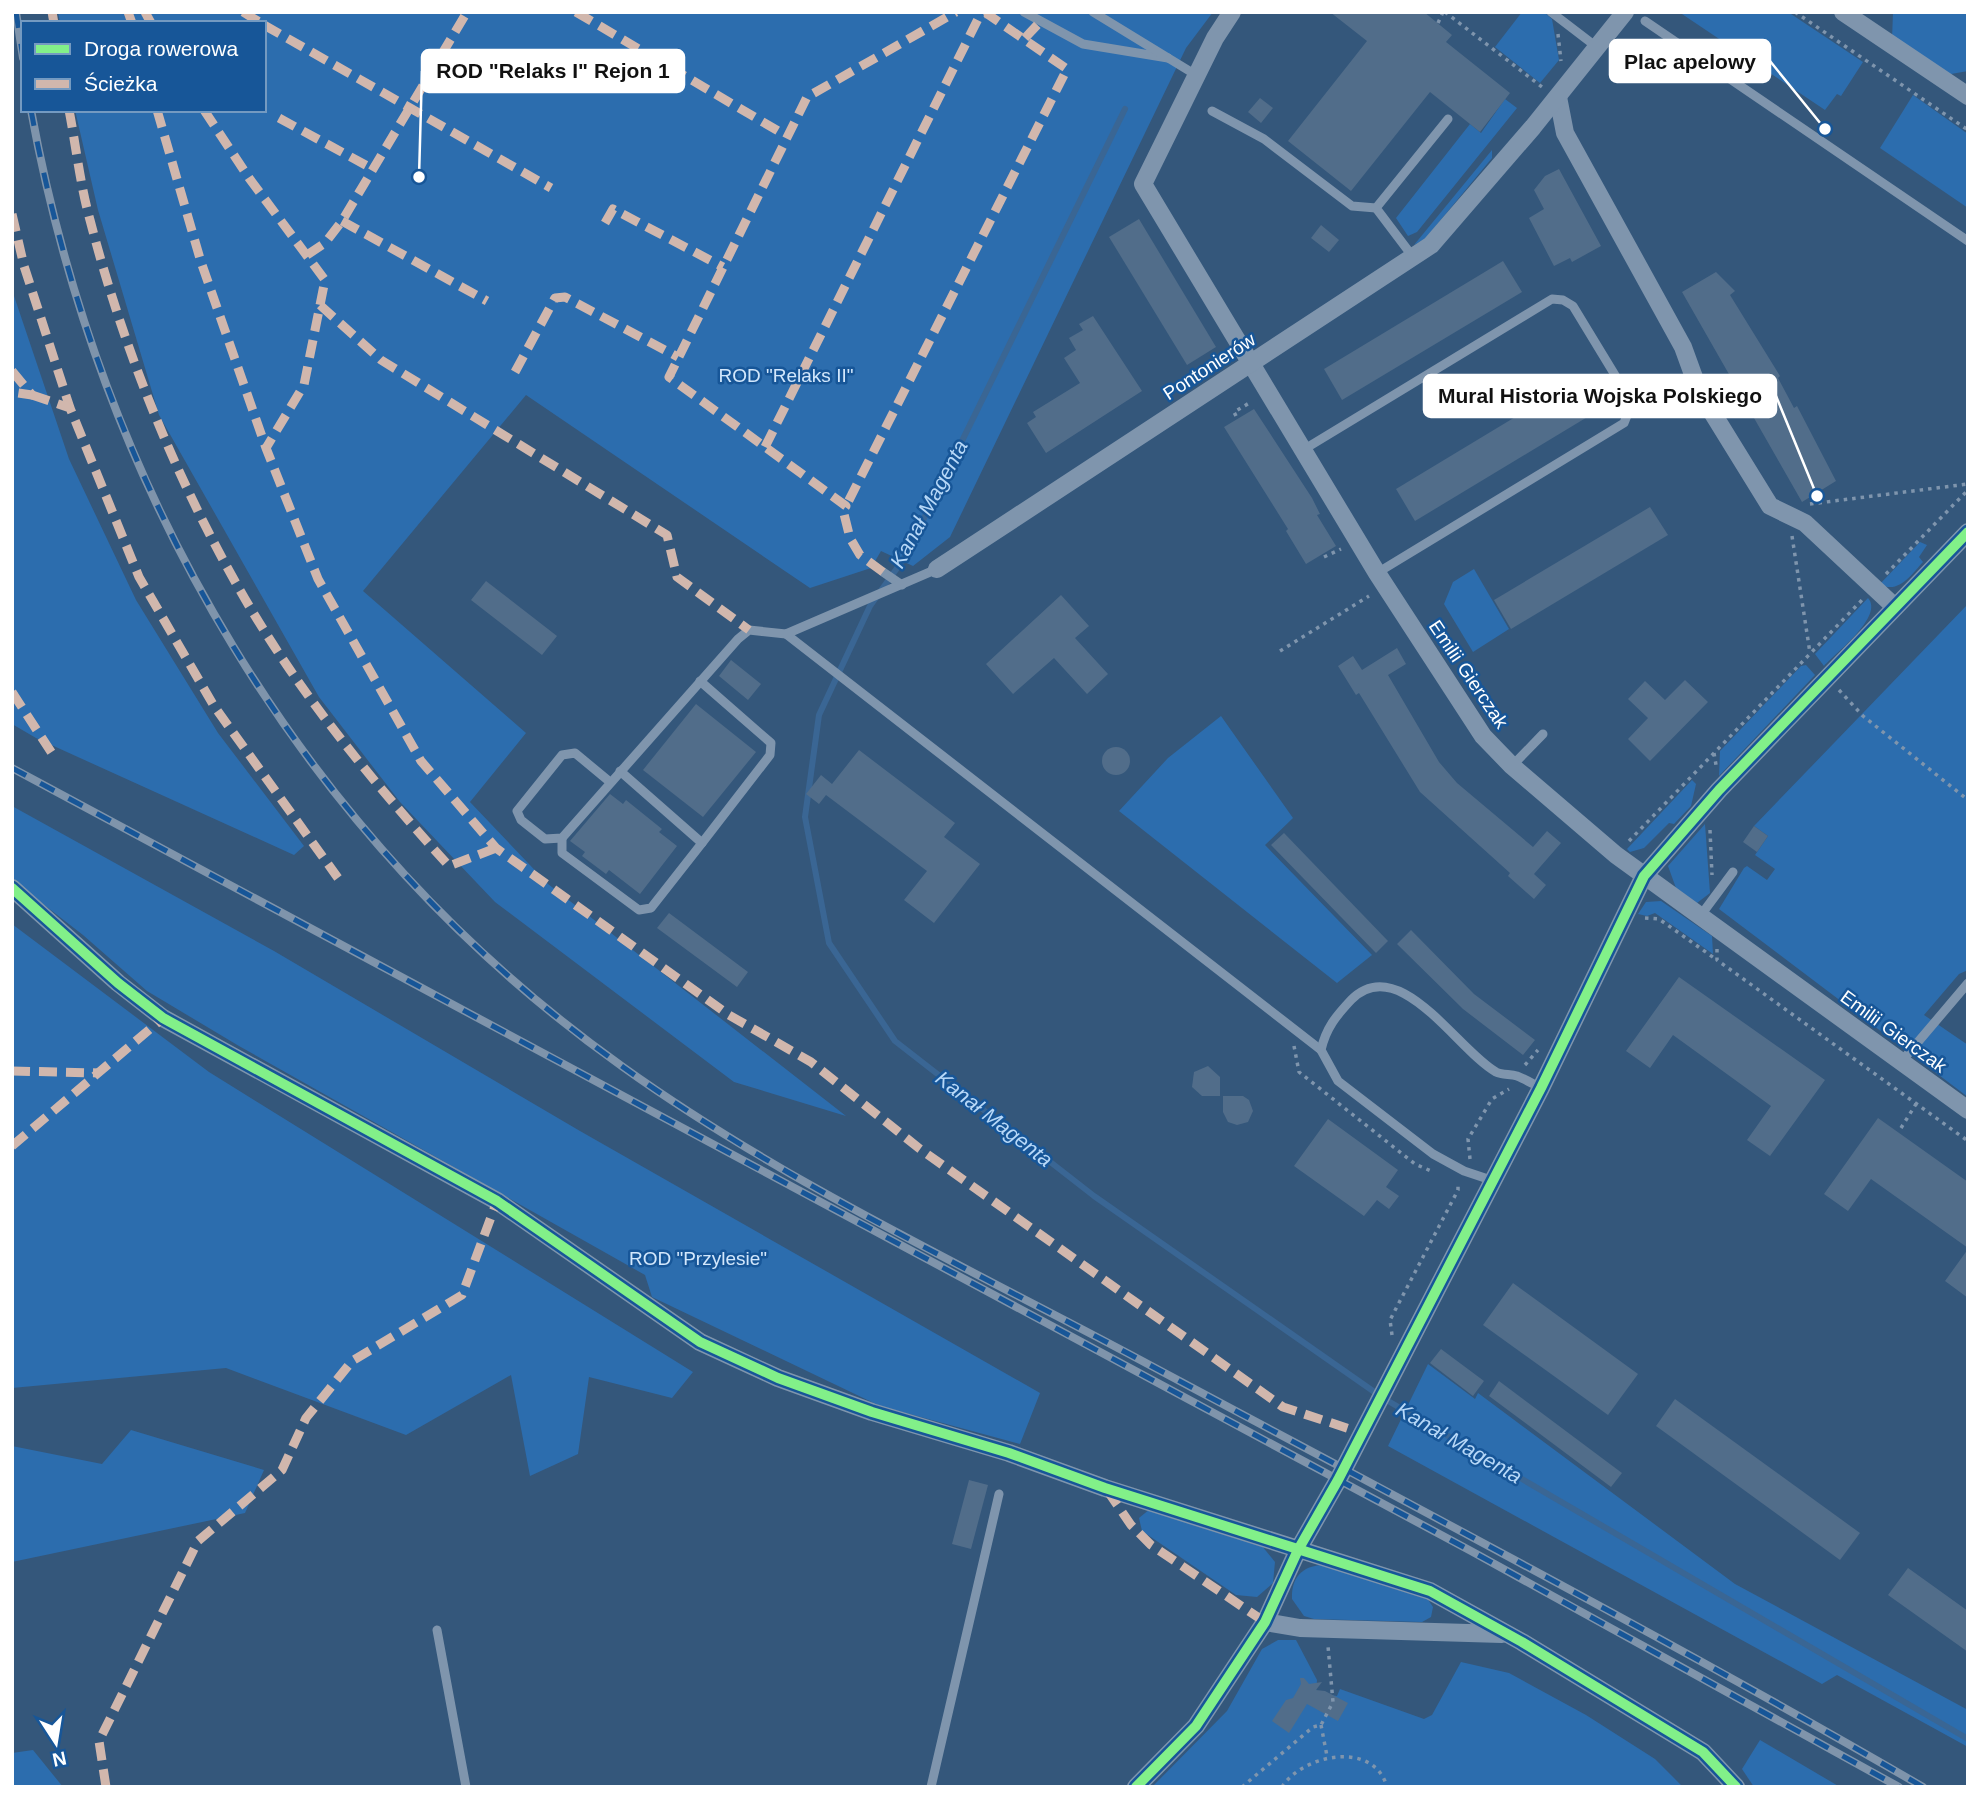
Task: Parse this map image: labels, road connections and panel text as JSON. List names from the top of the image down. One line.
{"streets":{"street":["Pontonierów","Emilii Gierczak"]},"crossings":[["Pontonierów","Emilii Gierczak"]],"water":["Kanał Magenta"],"parks":["ROD \"Relaks II\"","ROD \"Przylesie\""],"places":["Plac apelowy","ROD \"Relaks I\" Rejon 1","Mural Historia Wojska Polskiego"],"legend":["Droga rowerowa","Ścieżka"],"north":"bottom"}
